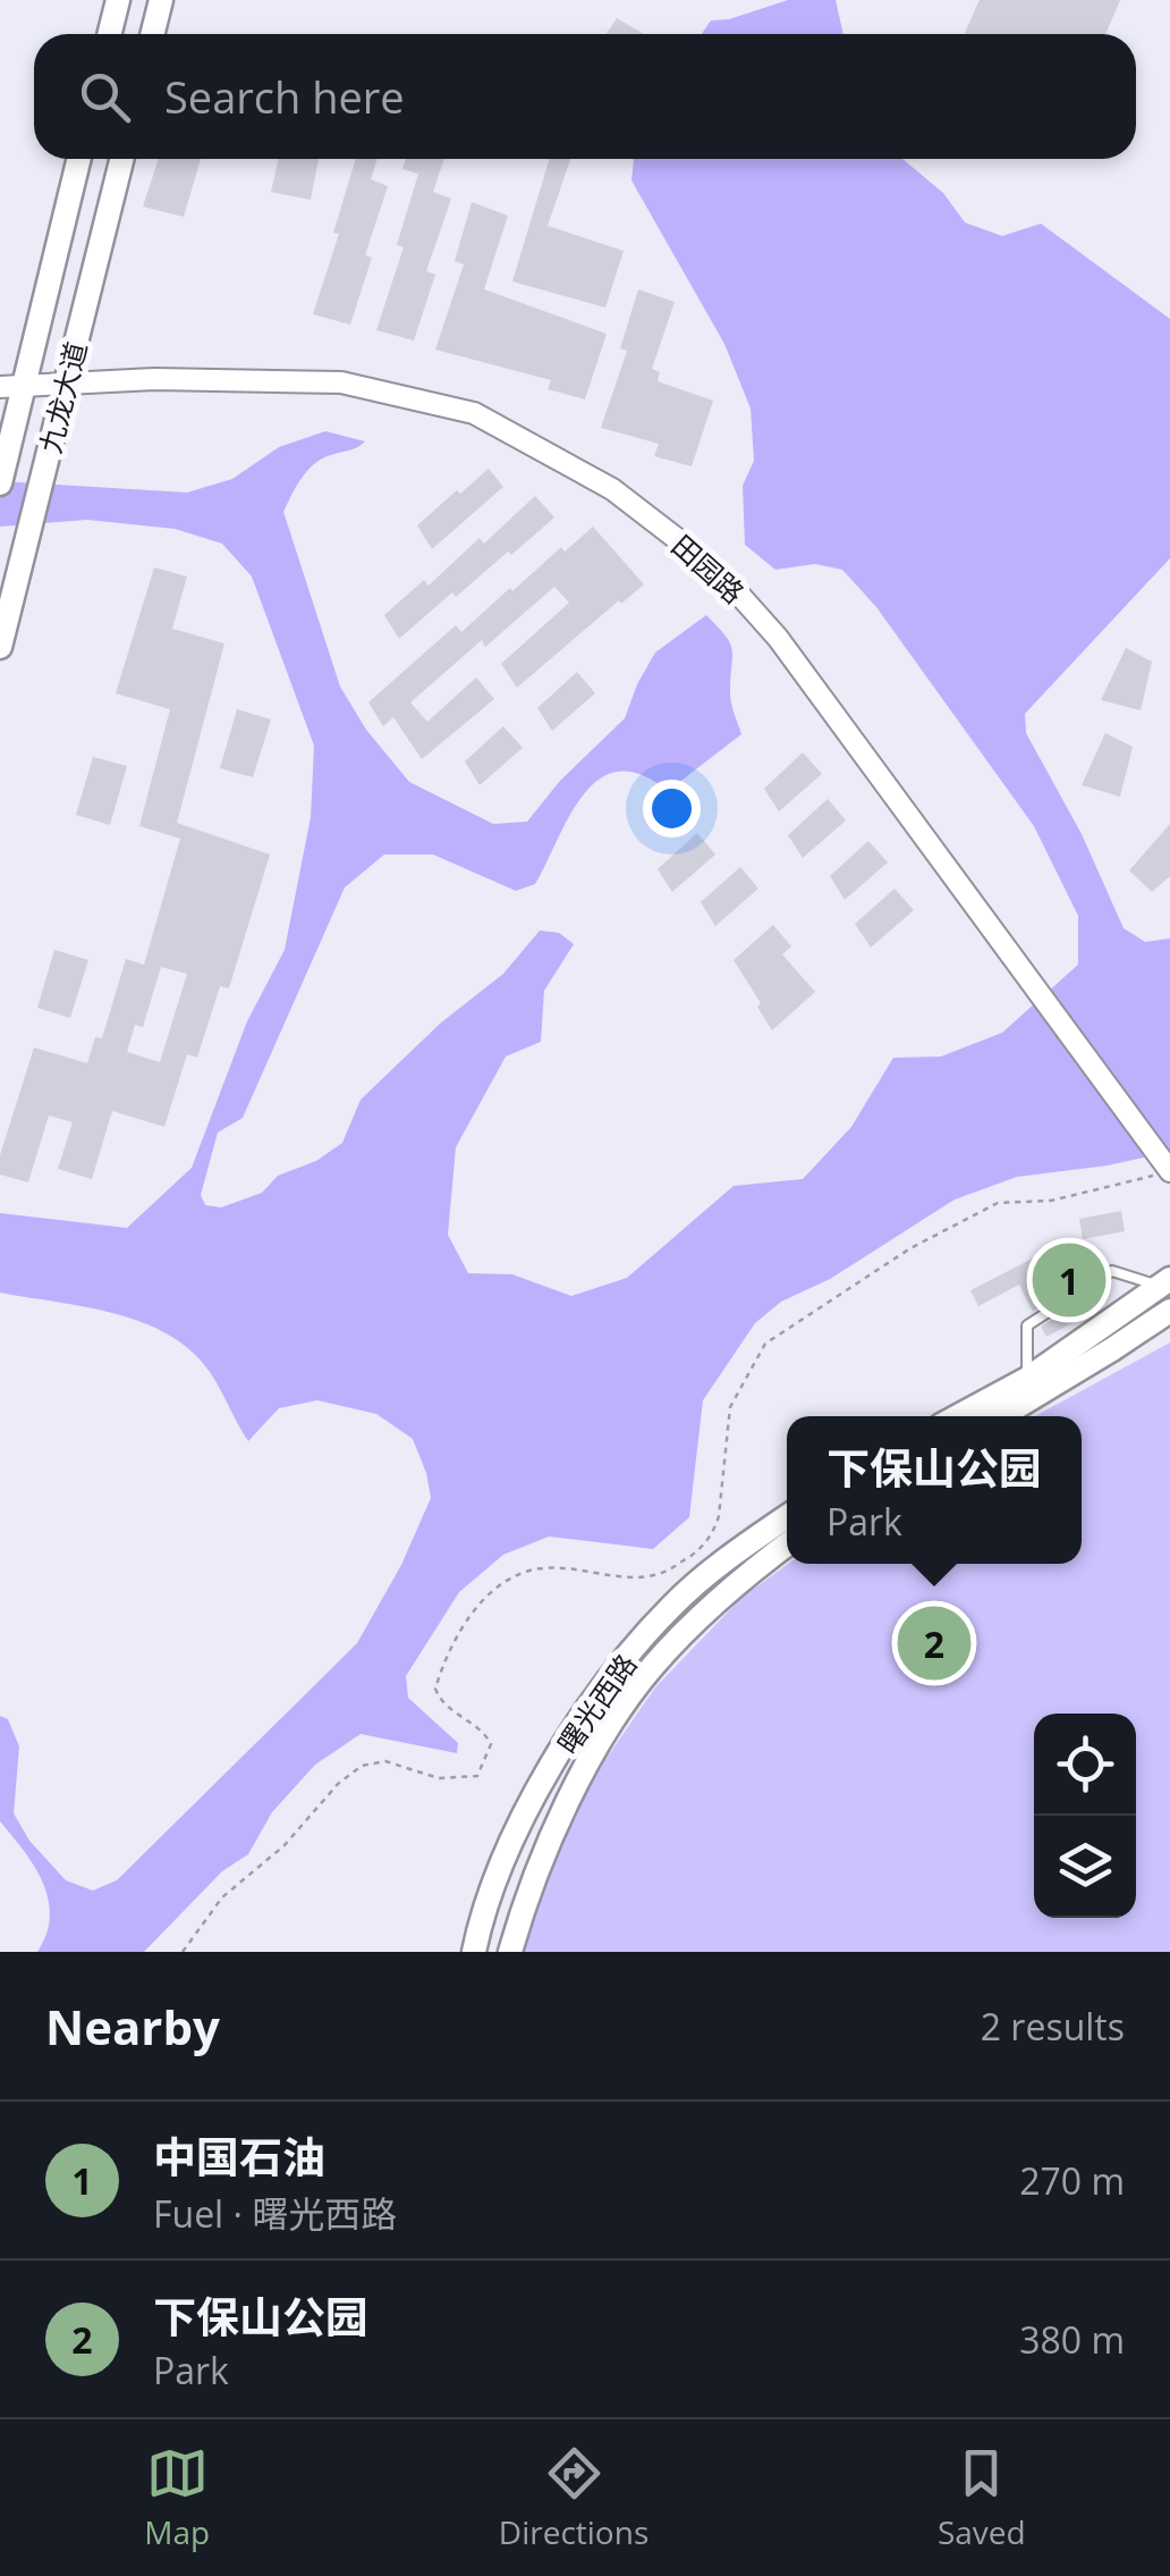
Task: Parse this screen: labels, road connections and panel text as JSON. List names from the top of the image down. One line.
{"streets":{"main road":["九龙大道","曙光西路"],"street":["田园路"]},"crossings":[["九龙大道","田园路"]],"page":{"search":"Search here","pins":["1","2"],"popup":["下保山公园","Park"],"heading":["Nearby","2 results"],"list":[{"mark":"1","name":"中国石油","note":"Fuel · 曙光西路","value":"270 m"},{"mark":"2","name":"下保山公园","note":"Park","value":"380 m"}],"nav":["Map","Directions","Saved"]}}
